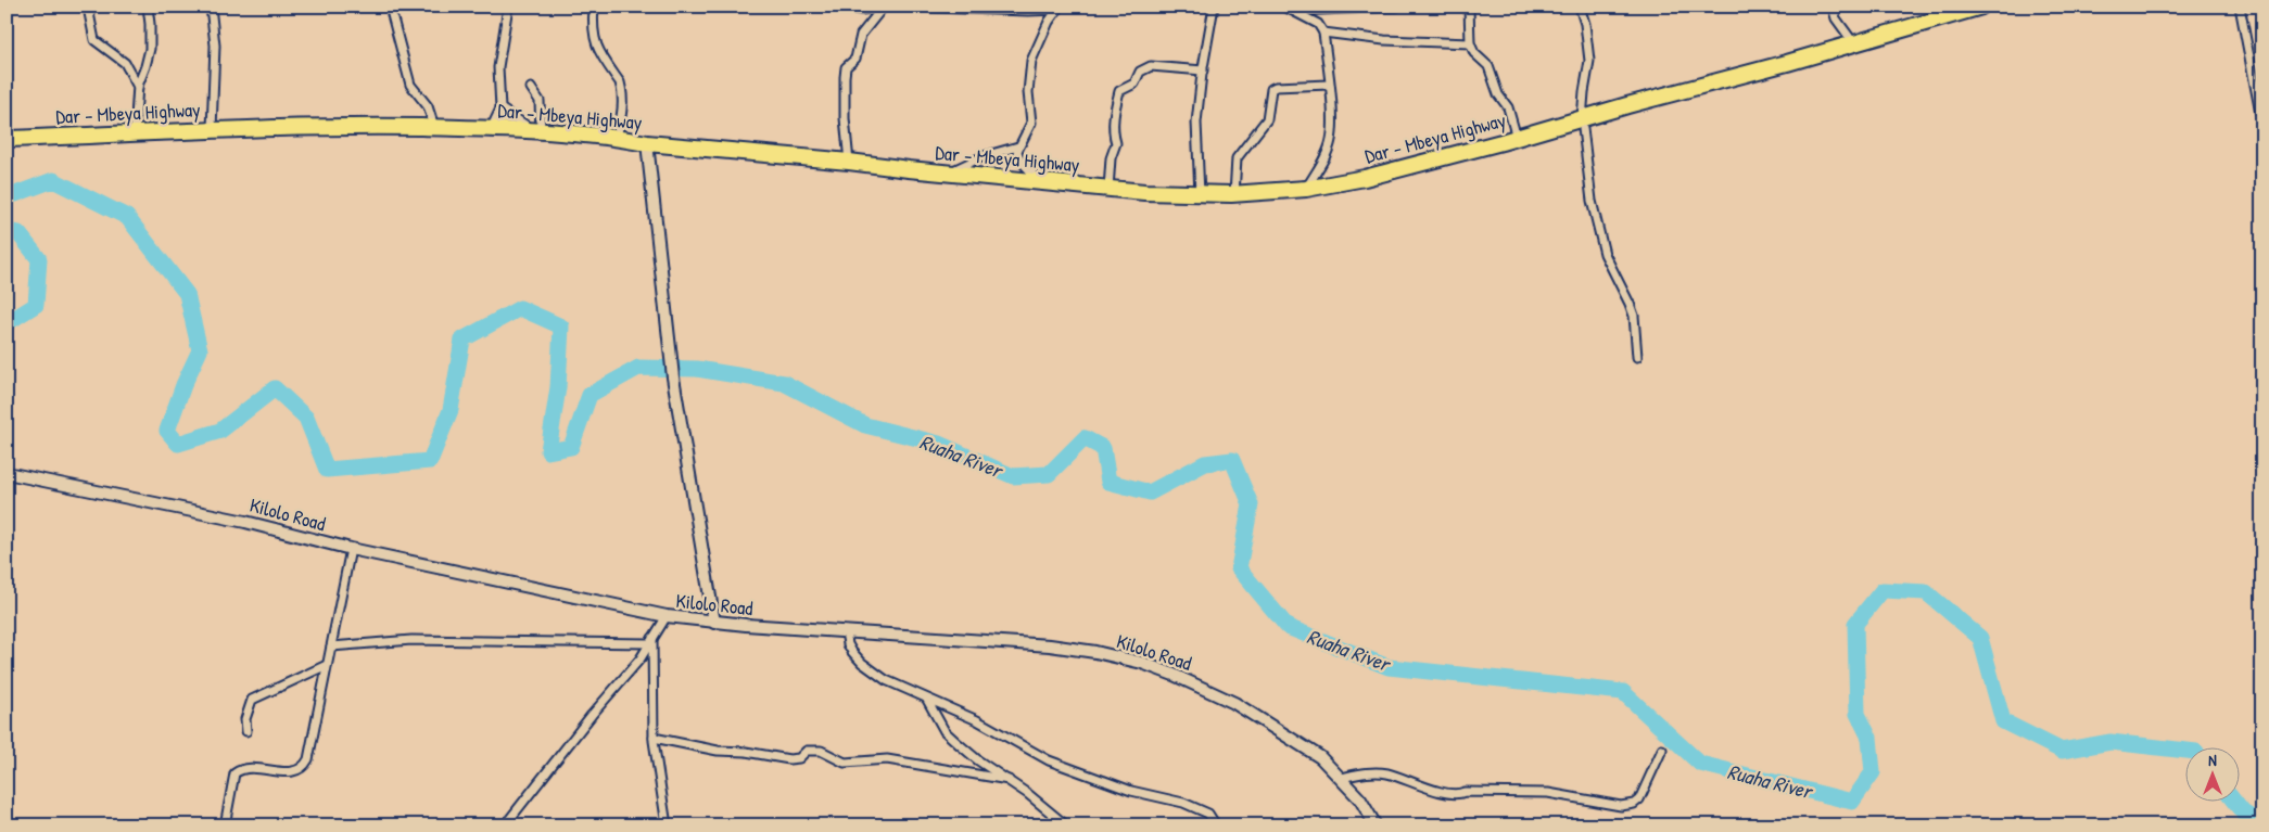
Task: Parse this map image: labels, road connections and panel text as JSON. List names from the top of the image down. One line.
{"streets":{"highway":["Dar - Mbeya Highway"],"main road":["Kilolo Road"]},"water":["Ruaha River"],"north":"top"}
